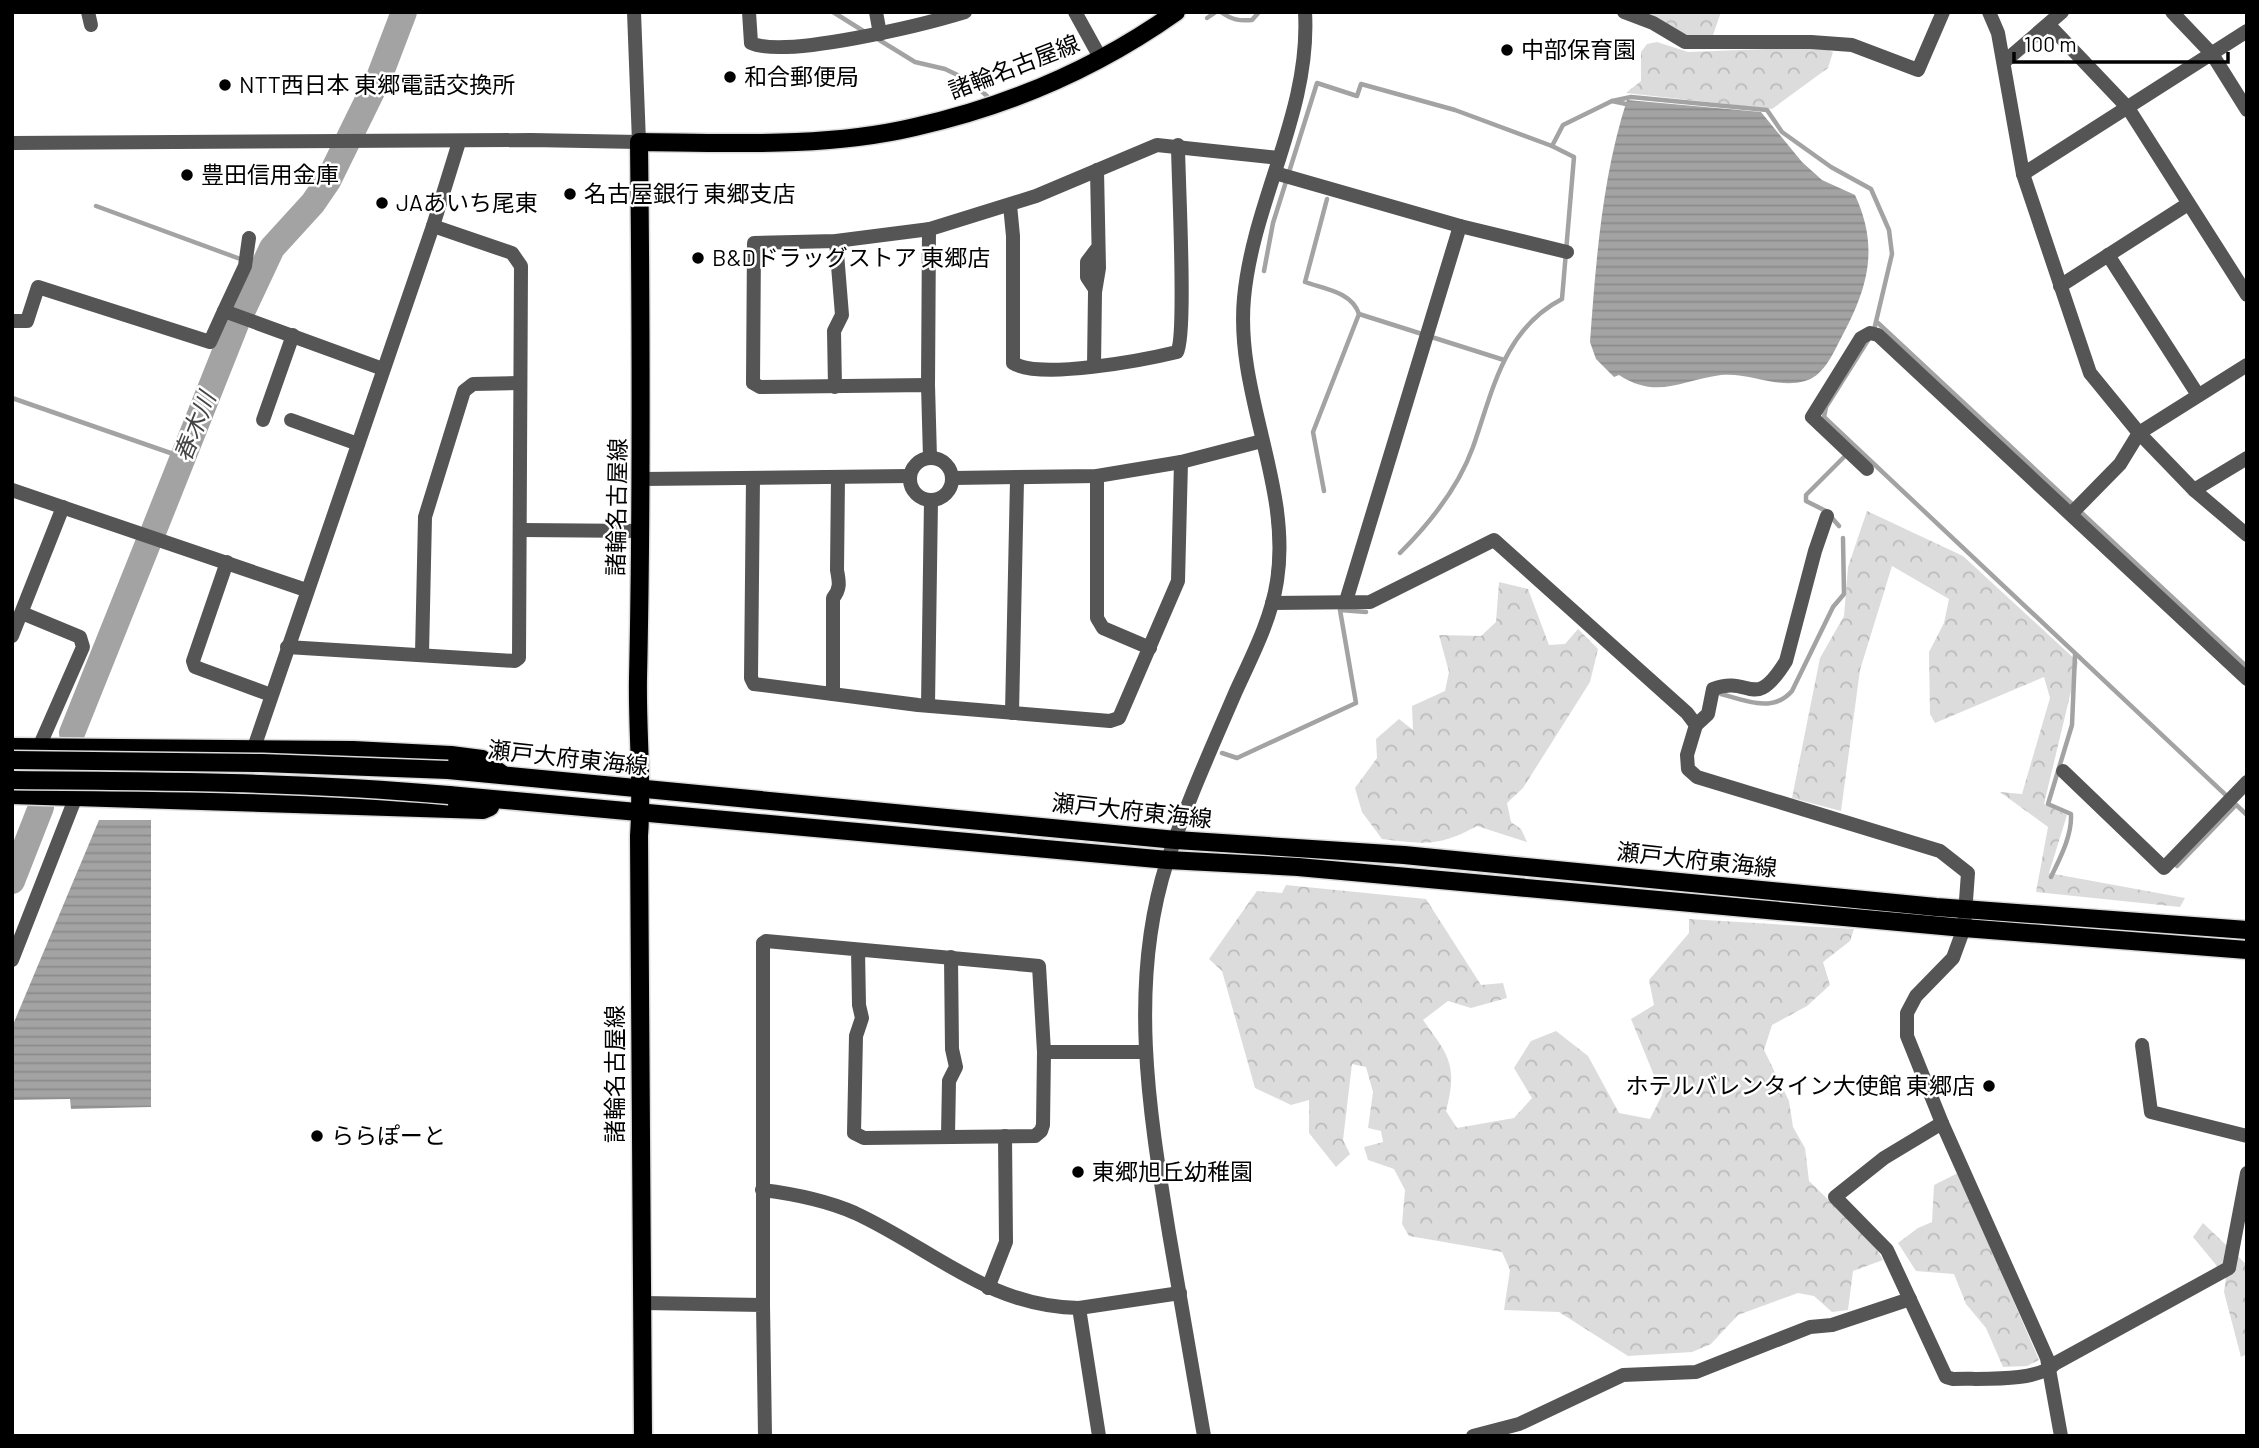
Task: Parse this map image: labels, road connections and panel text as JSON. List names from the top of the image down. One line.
{"streets":{"main road":["諸輪名古屋線","瀬戸大府東海線"]},"crossings":[["諸輪名古屋線","瀬戸大府東海線"]],"water":["春木川"],"places":["中部保育園","和合郵便局","NTT西日本 東郷電話交換所","豊田信用金庫","名古屋銀行 東郷支店","JAあいち尾東","B&Dドラッグストア 東郷店","ホテルバレンタイン大使館 東郷店","ららぽーと","東郷旭丘幼稚園"],"scale_bar":"100 m"}
